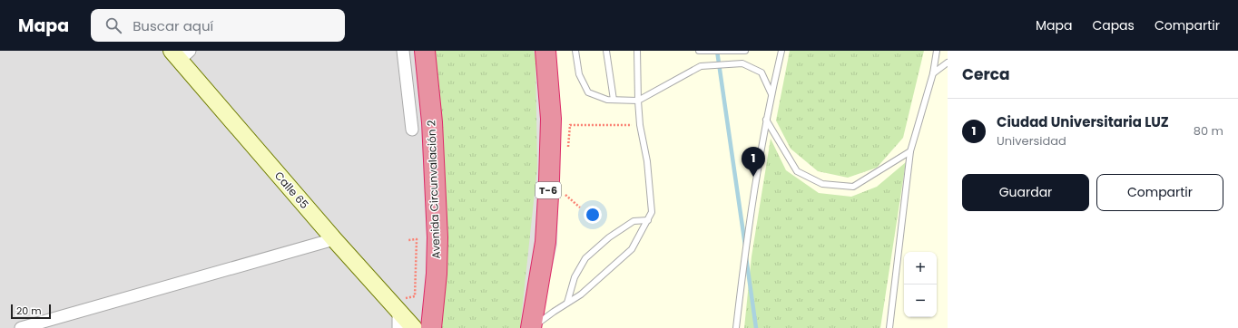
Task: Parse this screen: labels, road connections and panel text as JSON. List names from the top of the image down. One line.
{"streets":{"highway":["Avenida Circunvalación 2","T-6"],"street":["Calle 65"]},"scale_bar":"20 m","page":{"header":"Mapa","search":"Buscar aquí","nav":["Mapa","Capas","Compartir"],"heading":"Cerca","list":[{"mark":"1","name":"Ciudad Universitaria LUZ","note":"Universidad","value":"80 m"}],"pins":"1","buttons":["Guardar","Compartir"],"map_buttons":["+","−"],"scale":"20 m"}}
